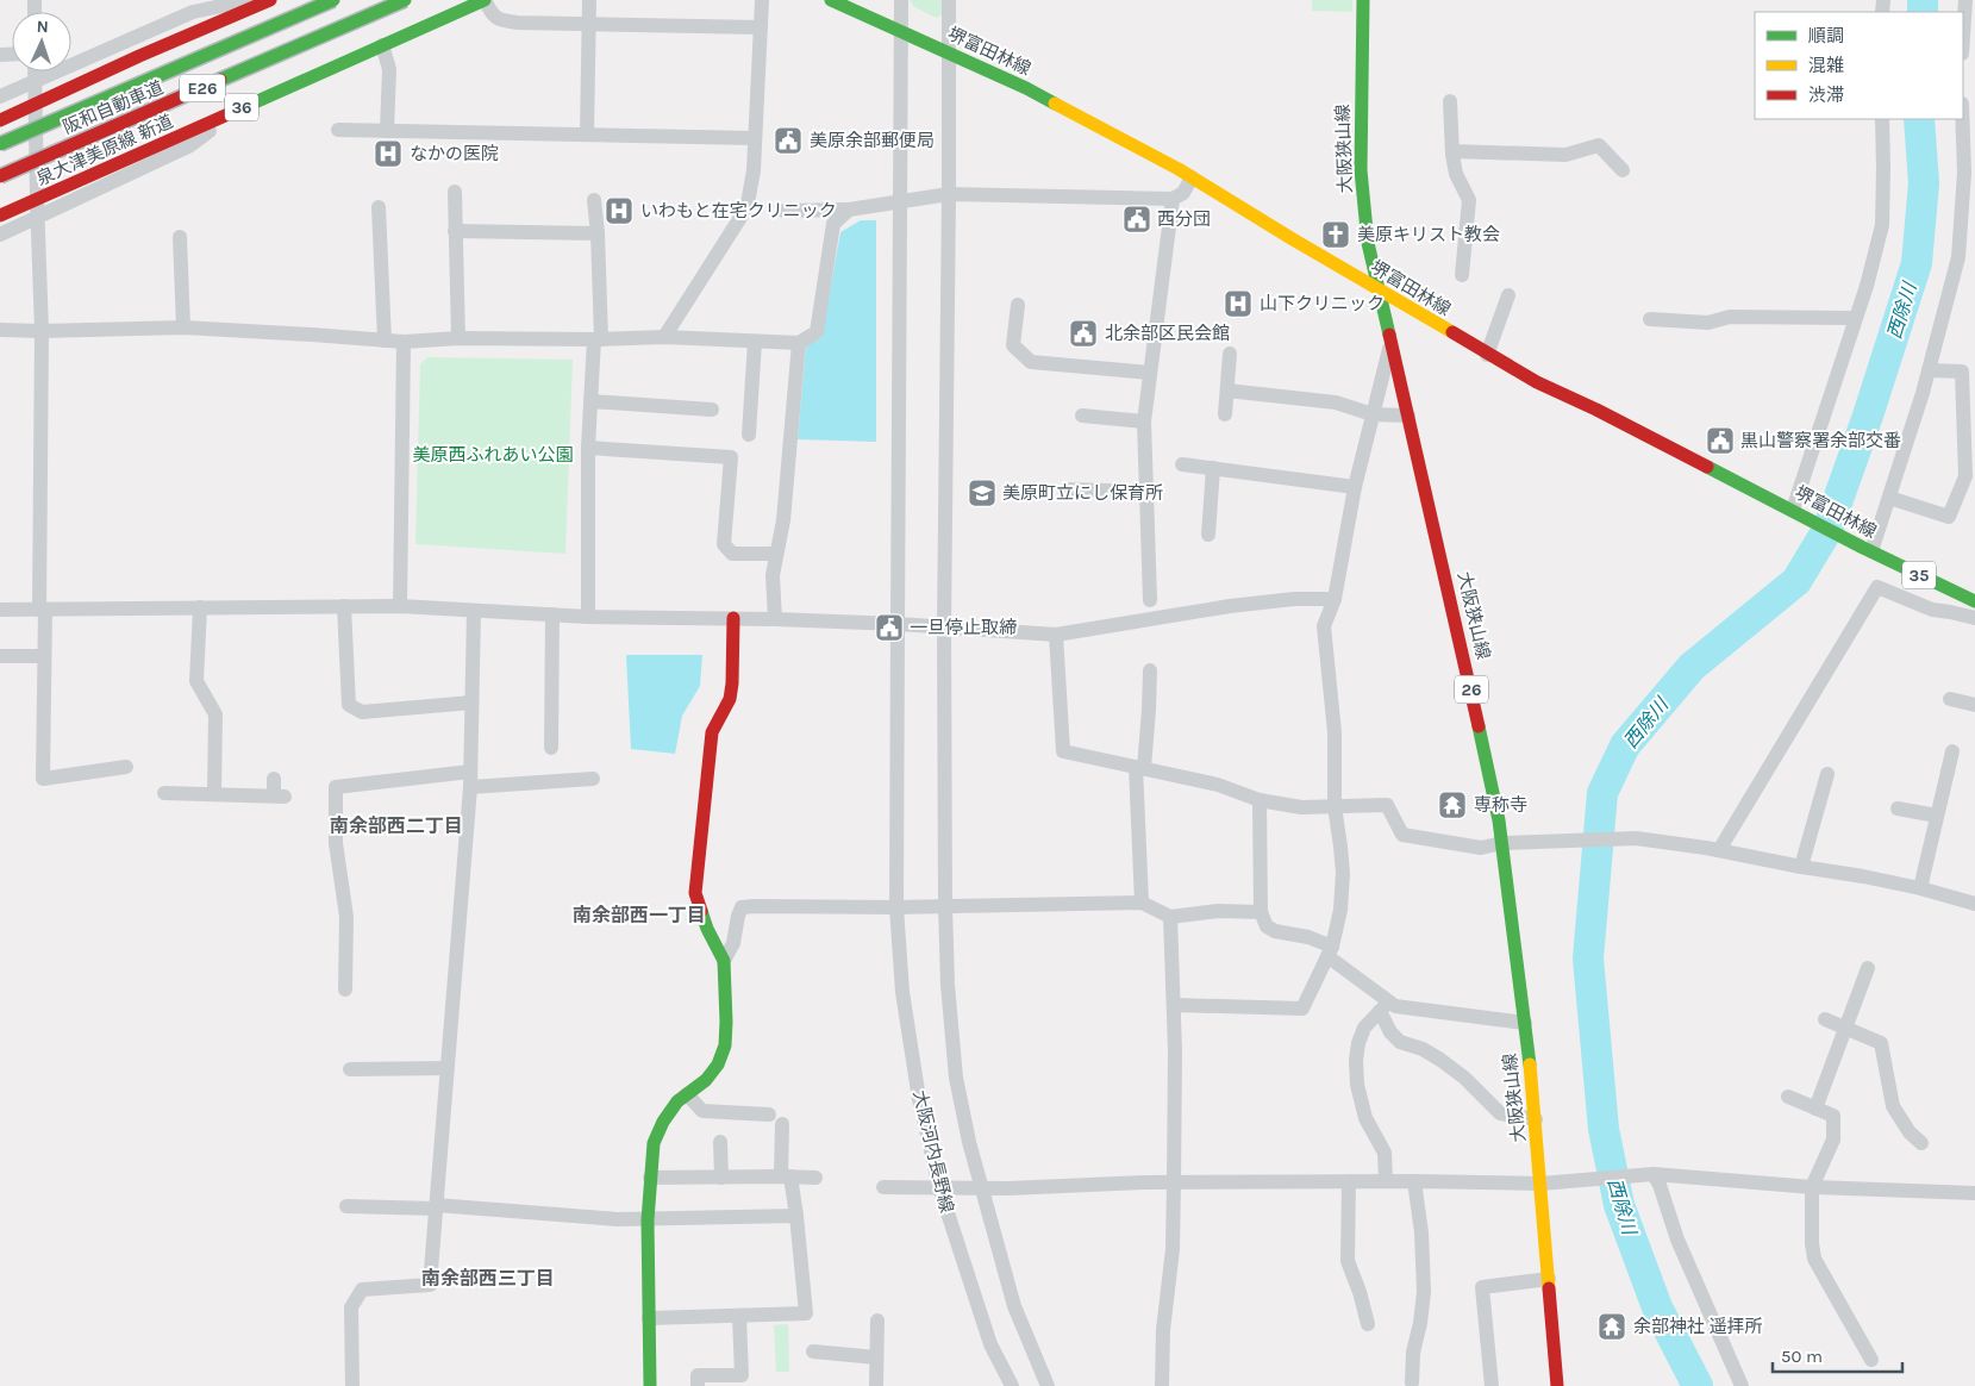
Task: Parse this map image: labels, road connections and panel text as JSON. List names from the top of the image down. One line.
{"streets":{"main road":["堺富田林線","E26","阪和自動車道","36","大阪狭山線","泉大津美原線 新道","35","26"],"street":["大阪河内長野線"]},"crossings":[["堺富田林線","大阪狭山線"],["堺富田林線","大阪河内長野線"]],"districts":["南余部西二丁目","南余部西一丁目","南余部西三丁目"],"water":["西除川"],"parks":["美原西ふれあい公園"],"places":{"public building":["美原余部郵便局","西分団","北余部区民会館","黒山警察署余部交番","一旦停止取締"],"hospital":["なかの医院","いわもと在宅クリニック","山下クリニック"],"church":["美原キリスト教会"],"school or university":["美原町立にし保育所"],"temple":["専称寺","余部神社 遥拝所"]},"legend":["順調","混雑","渋滞"],"scale_bar":"50 m","north":"top"}
